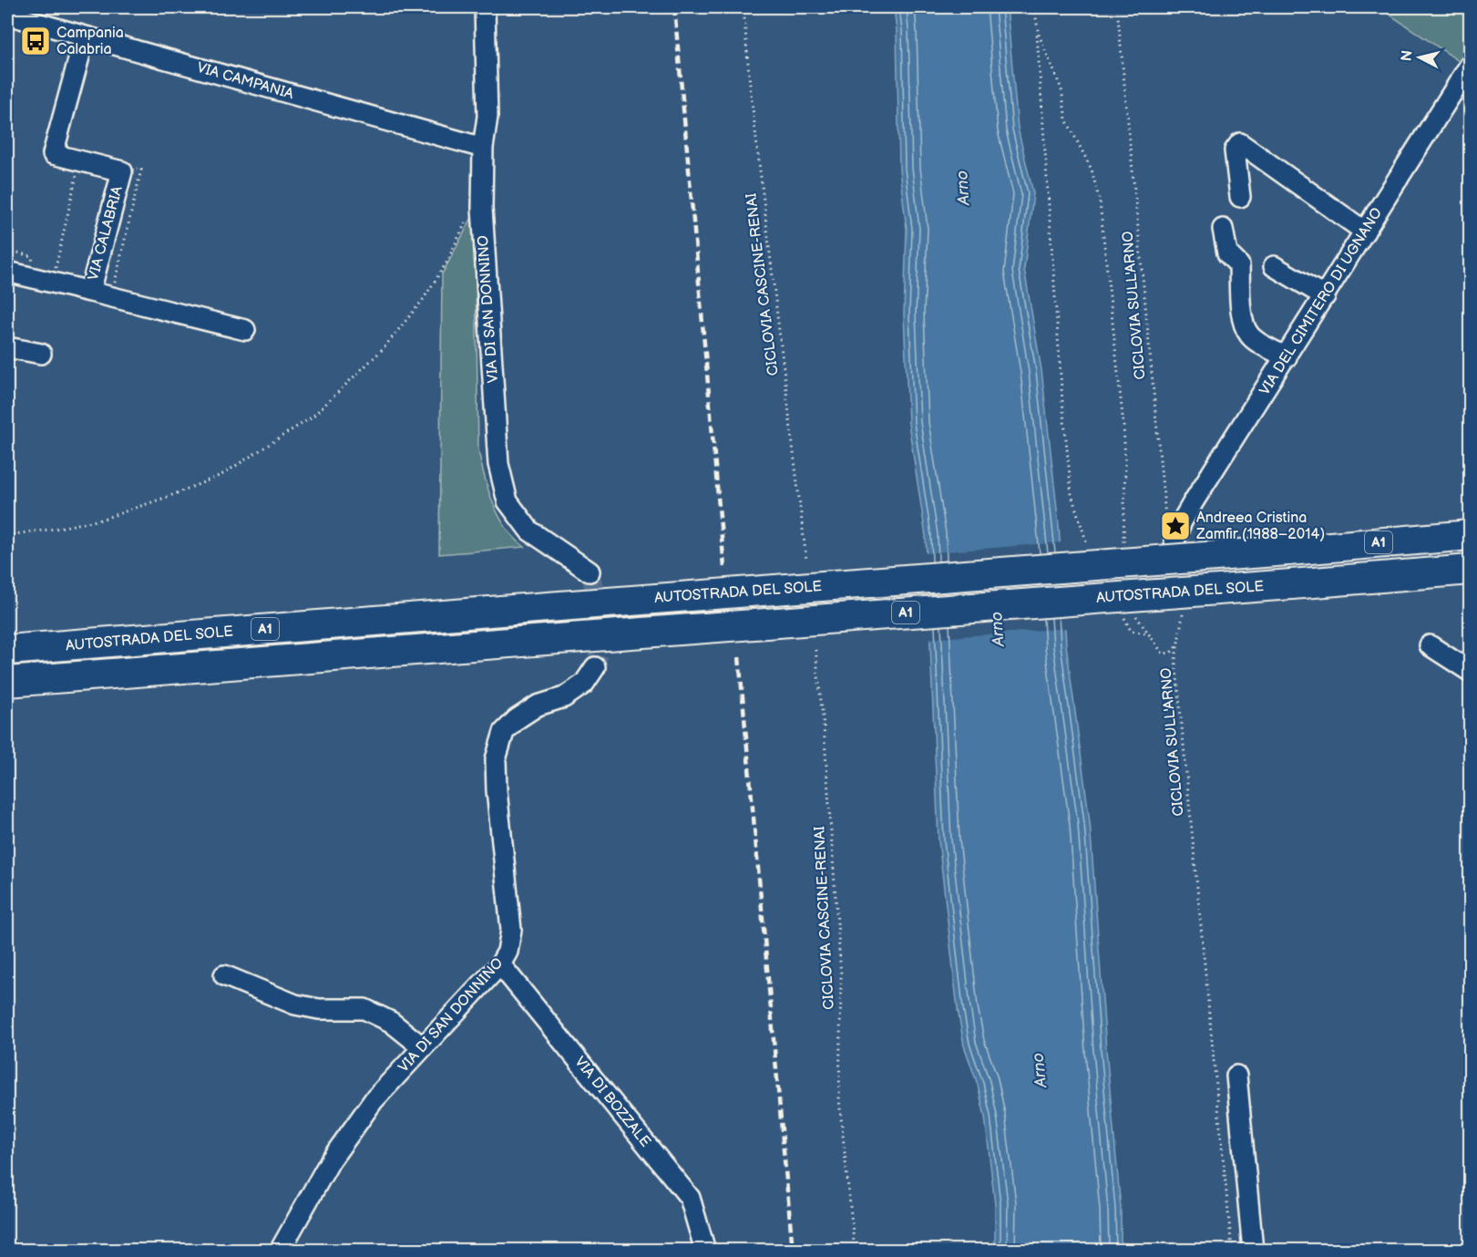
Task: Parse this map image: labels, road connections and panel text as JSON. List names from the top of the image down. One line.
{"streets":{"highway":["A1","AUTOSTRADA DEL SOLE"],"street":["VIA CAMPANIA","VIA CALABRIA","VIA DEL CIMITERO DI UGNANO","VIA DI SAN DONNINO","VIA DI BOZZALE"],"path":["CICLOVIA CASCINE-RENAI","CICLOVIA SULL'ARNO"]},"crossings":[["VIA CAMPANIA","VIA CALABRIA"],["VIA CAMPANIA","VIA DI SAN DONNINO"],["VIA DEL CIMITERO DI UGNANO","CICLOVIA SULL'ARNO"],["VIA DI SAN DONNINO","VIA DI BOZZALE"]],"water":["Arno"],"places":{"bus stop":["Campania Calabria"],"place":["Andreea Cristina Zamfir (1988–2014)"]},"north":"left"}
